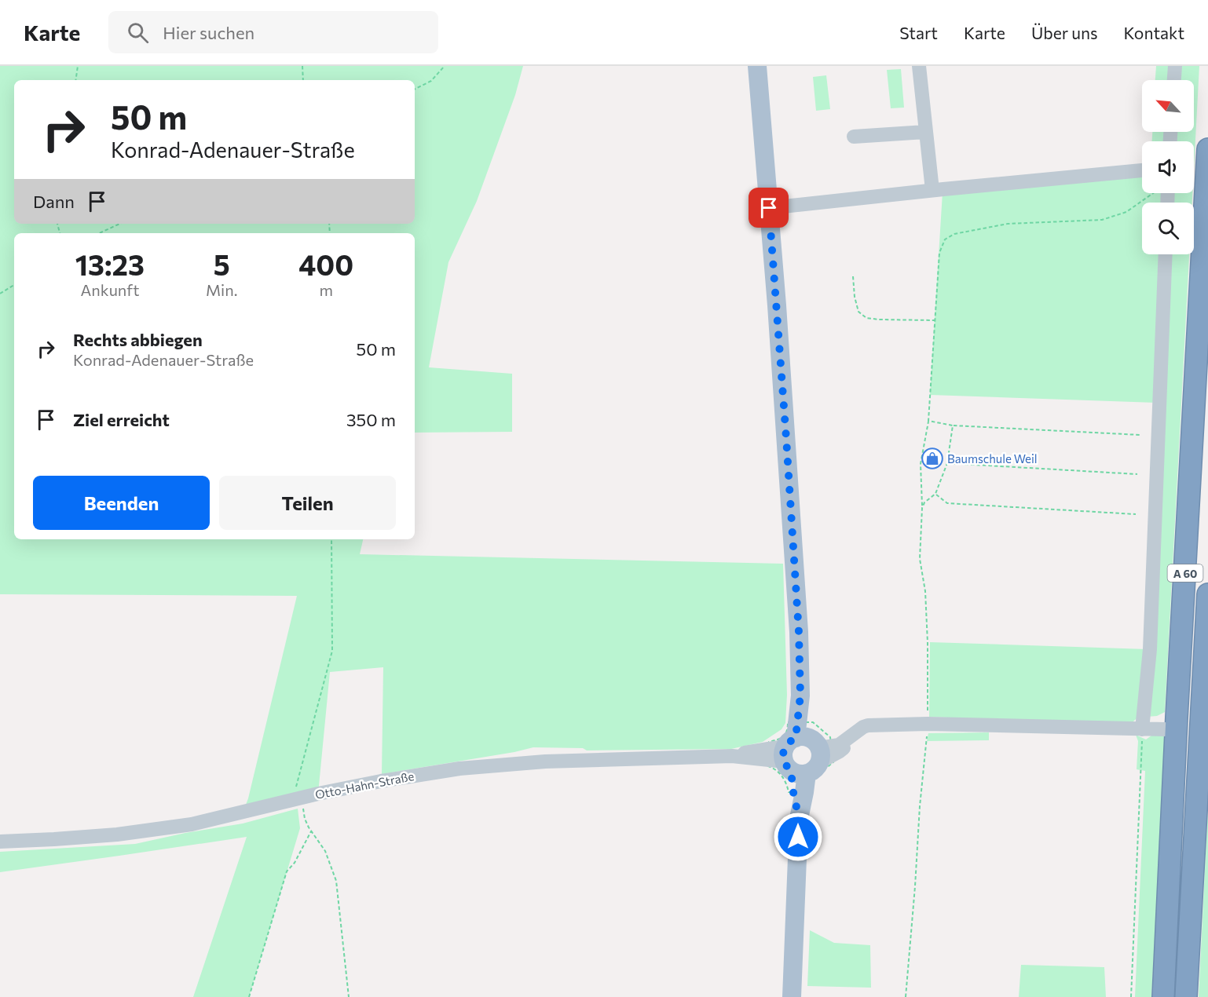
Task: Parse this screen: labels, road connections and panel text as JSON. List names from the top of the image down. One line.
{"streets":{"highway":["A 60"],"street":["Otto-Hahn-Straße"]},"places":{"shop":["Baumschule Weil"]},"north":"top left","page":{"header":"Karte","search":"Hier suchen","nav":["Start","Karte","Über uns","Kontakt"],"turn":["50 m","Konrad-Adenauer-Straße"],"then":"Dann","eta":["13:23","Ankunft","5","Min.","400","m"],"list":[{"name":"Rechts abbiegen","note":"Konrad-Adenauer-Straße","value":"50 m"},{"name":"Ziel erreicht","value":"350 m"}],"buttons":["Beenden","Teilen"]}}
